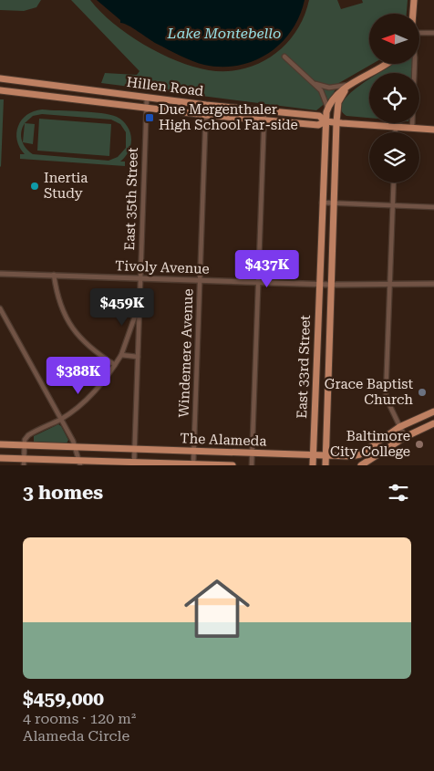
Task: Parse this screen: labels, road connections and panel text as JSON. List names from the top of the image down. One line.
{"streets":{"main road":["Hillen Road","East 33rd Street","The Alameda"],"street":["East 35th Street","Tivoly Avenue","Windemere Avenue"]},"crossings":[["Hillen Road","East 35th Street"],["Hillen Road","Windemere Avenue"],["Hillen Road","East 33rd Street"],["East 35th Street","Tivoly Avenue"],["East 35th Street","The Alameda"],["Tivoly Avenue","Windemere Avenue"],["Tivoly Avenue","East 33rd Street"],["Windemere Avenue","The Alameda"],["East 33rd Street","The Alameda"]],"water":["Lake Montebello"],"places":{"transit":["Due Mergenthaler High School Far-side"],"other":["Inertia Study","Grace Baptist Church","Baltimore City College"]},"north":"left","page":{"price":["$437K","$459K","$388K"],"heading":"3 homes","list":[{"name":"$459,000","note":"4 rooms · 120 m² · Alameda Circle"}]}}
